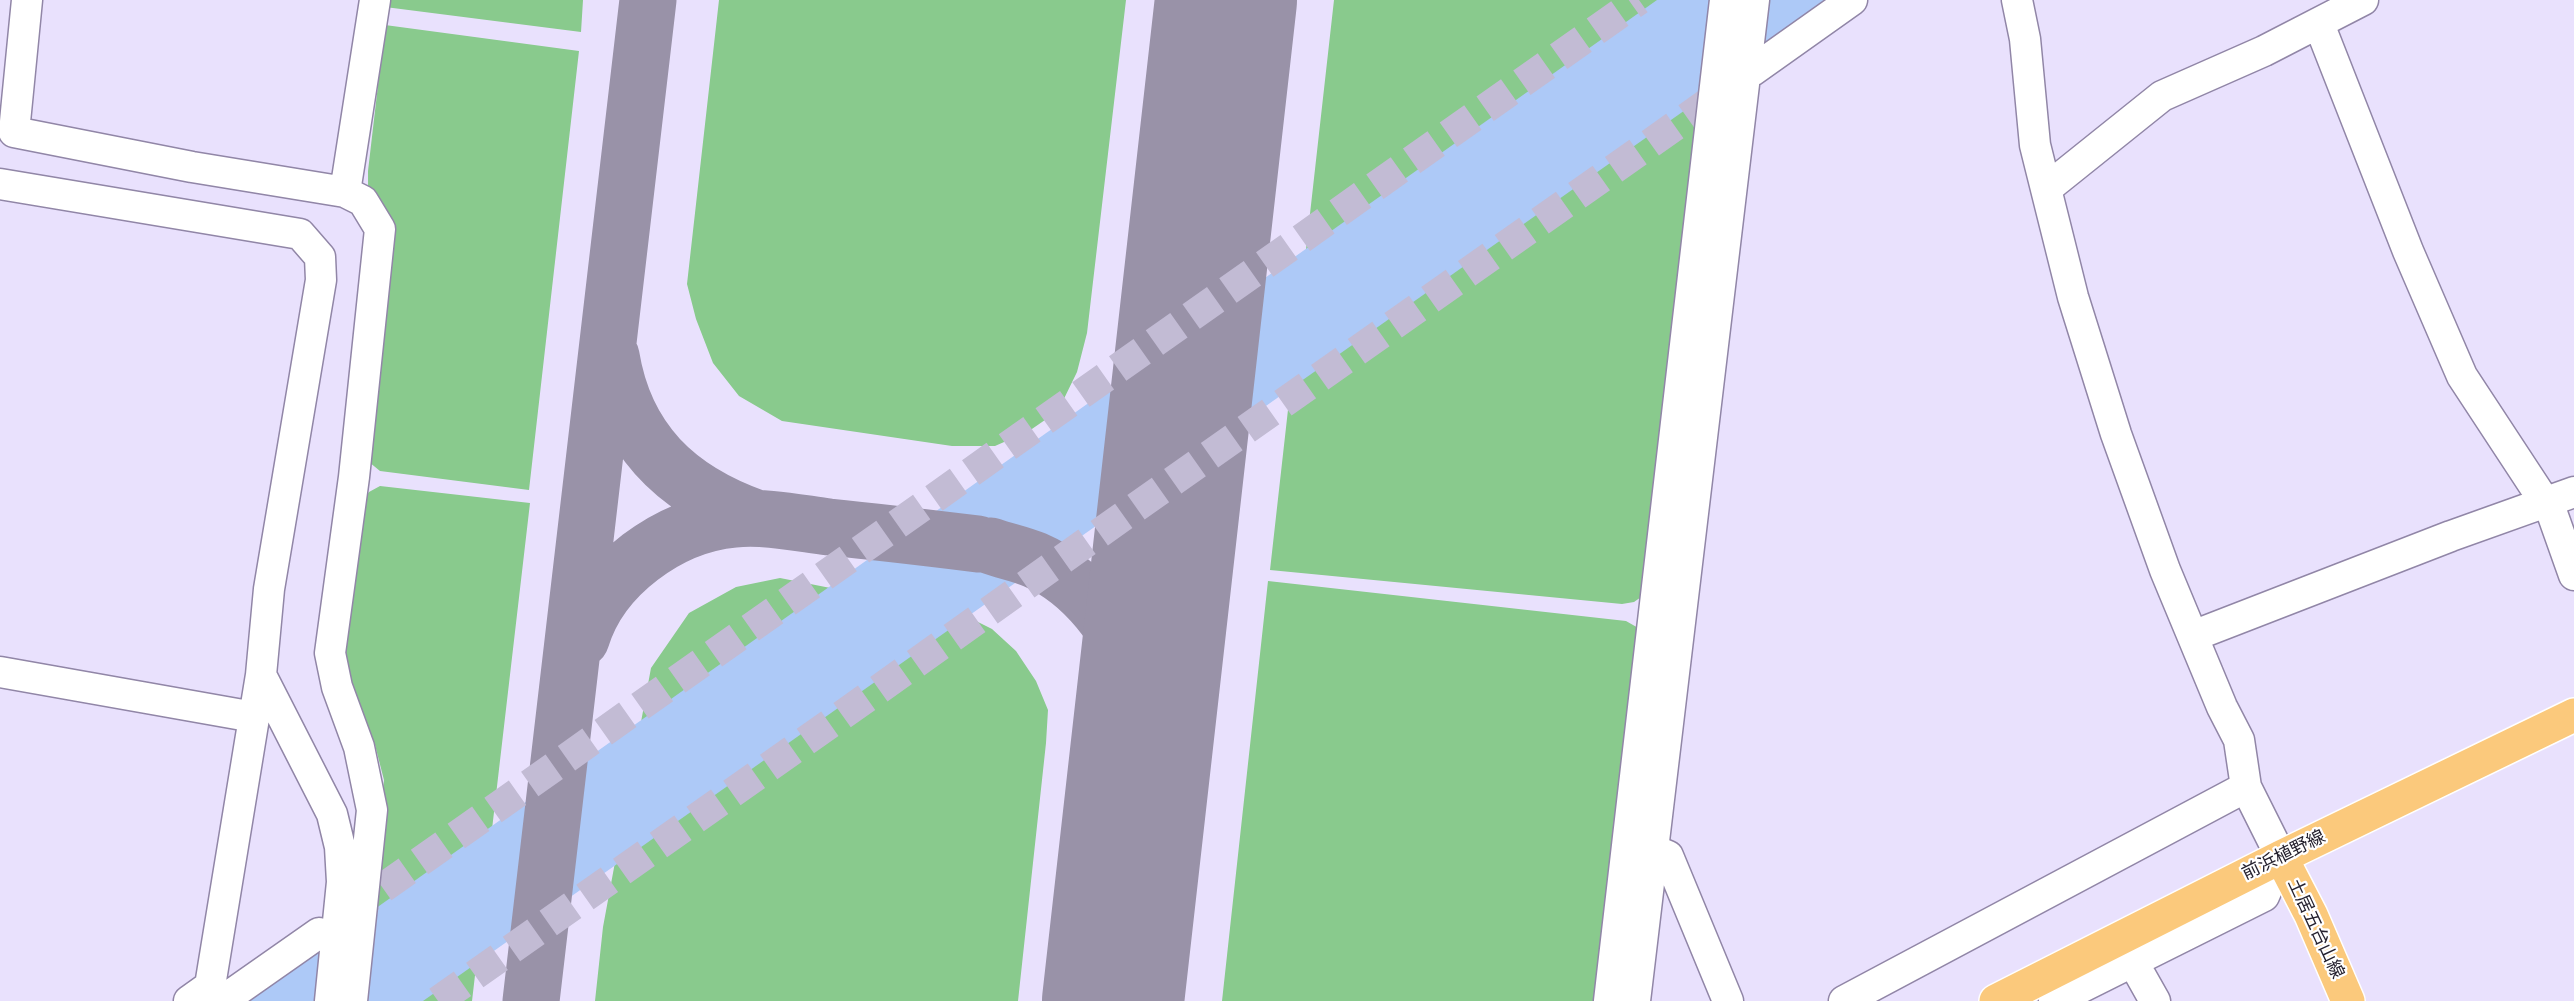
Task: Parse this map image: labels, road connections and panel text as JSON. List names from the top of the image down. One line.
{"streets":{"main road":["前浜植野線","土居五台山線"]},"crossings":[["前浜植野線","土居五台山線"]]}
